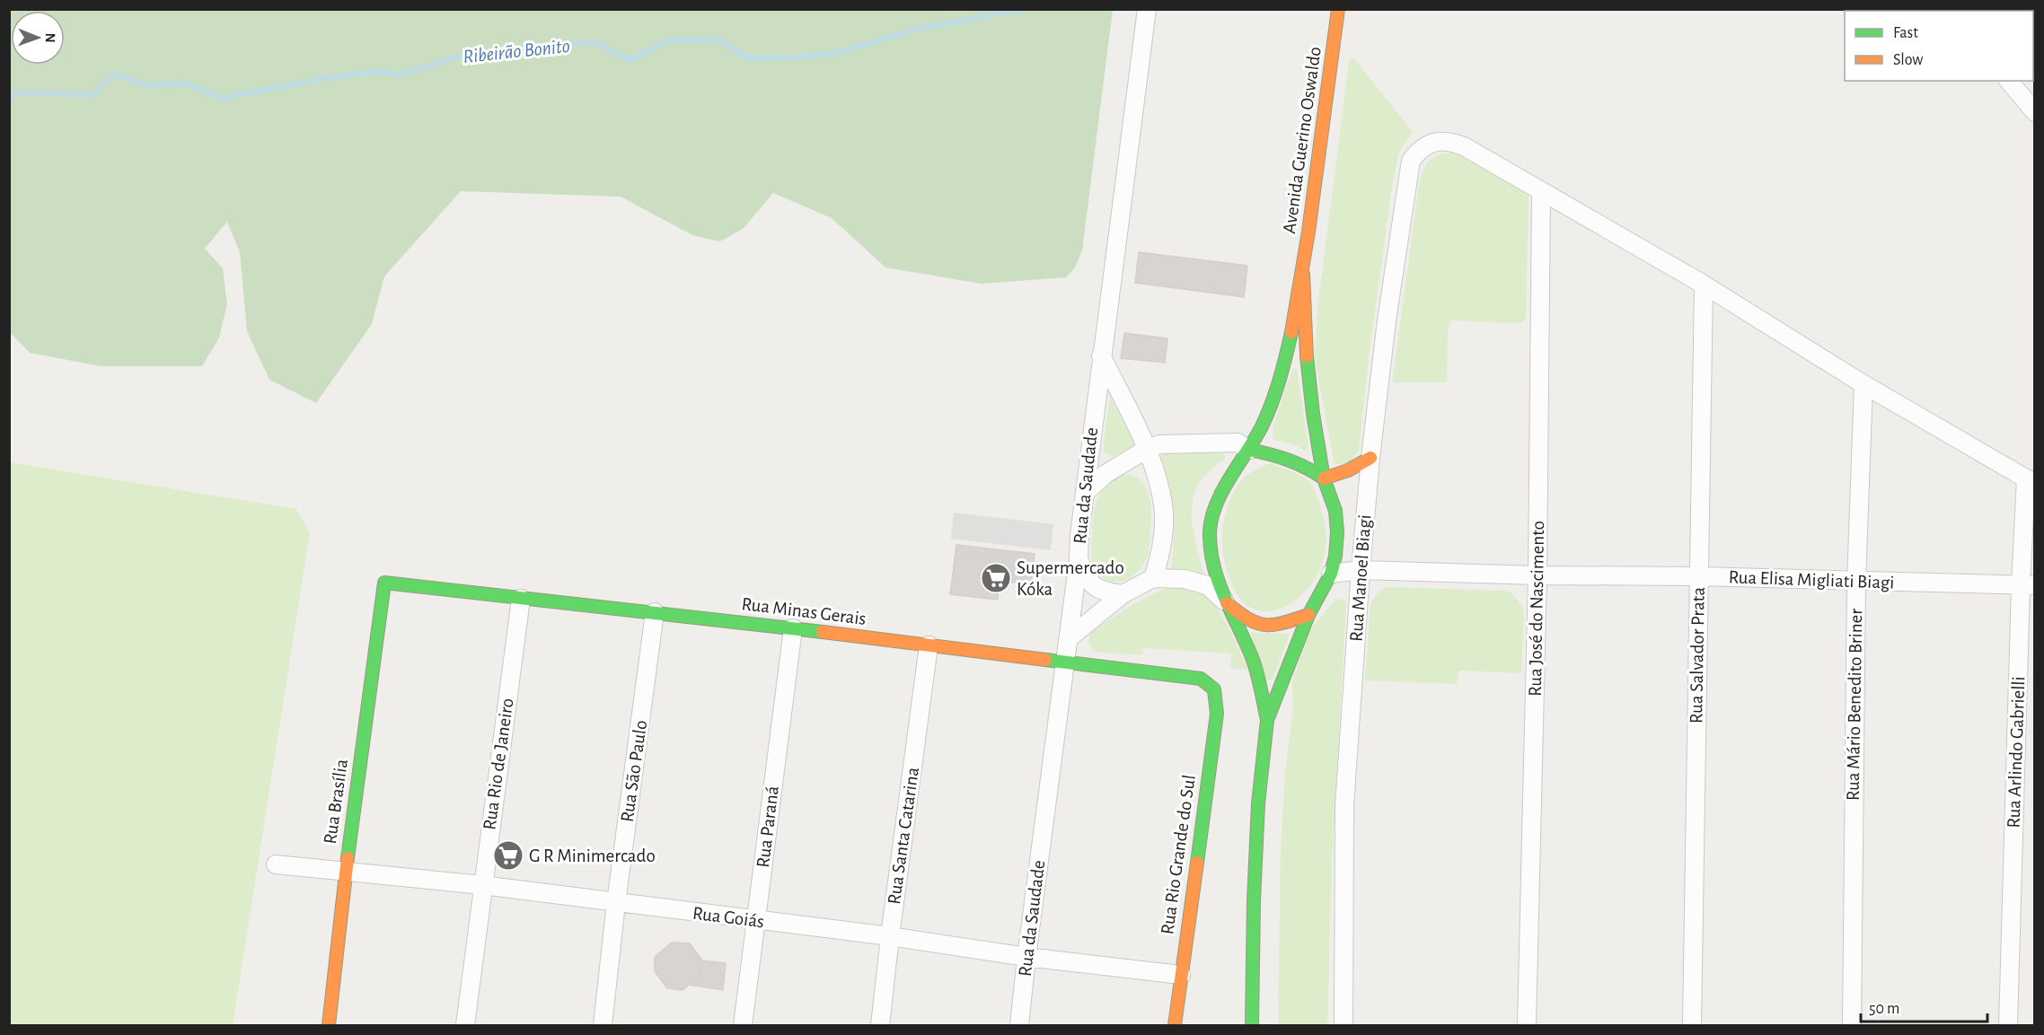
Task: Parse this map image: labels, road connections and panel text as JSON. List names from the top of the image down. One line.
{"streets":{"main road":["Avenida Guerino Oswaldo","Rua Minas Gerais","Rua Brasília","Rua Rio Grande do Sul"],"street":["Rua da Saudade","Rua Manoel Biagi","Rua Elisa Migliati Biagi","Rua José do Nascimento","Rua Salvador Prata","Rua Mário Benedito Briner","Rua Arlindo Gabrielli","Rua Rio de Janeiro","Rua São Paulo","Rua Paraná","Rua Santa Catarina","Rua Goiás"]},"crossings":[["Avenida Guerino Oswaldo","Rua Elisa Migliati Biagi"],["Rua da Saudade","Rua Minas Gerais"],["Rua da Saudade","Rua Goiás"],["Rua Manoel Biagi","Rua Elisa Migliati Biagi"],["Rua Manoel Biagi","Rua José do Nascimento"],["Rua Elisa Migliati Biagi","Rua José do Nascimento"],["Rua Elisa Migliati Biagi","Rua Salvador Prata"],["Rua Elisa Migliati Biagi","Rua Mário Benedito Briner"],["Rua Elisa Migliati Biagi","Rua Arlindo Gabrielli"],["Rua Minas Gerais","Rua Rio de Janeiro"],["Rua Minas Gerais","Rua São Paulo"],["Rua Minas Gerais","Rua Brasília"],["Rua Minas Gerais","Rua Paraná"],["Rua Minas Gerais","Rua Santa Catarina"],["Rua Minas Gerais","Rua Rio Grande do Sul"],["Rua Rio de Janeiro","Rua Goiás"],["Rua São Paulo","Rua Goiás"],["Rua Brasília","Rua Goiás"],["Rua Paraná","Rua Goiás"],["Rua Santa Catarina","Rua Goiás"],["Rua Rio Grande do Sul","Rua Goiás"]],"water":["Ribeirão Bonito"],"places":{"supermarket":["Supermercado Kóka","G R Minimercado"]},"legend":["Fast","Slow"],"scale_bar":"50 m","north":"right"}
